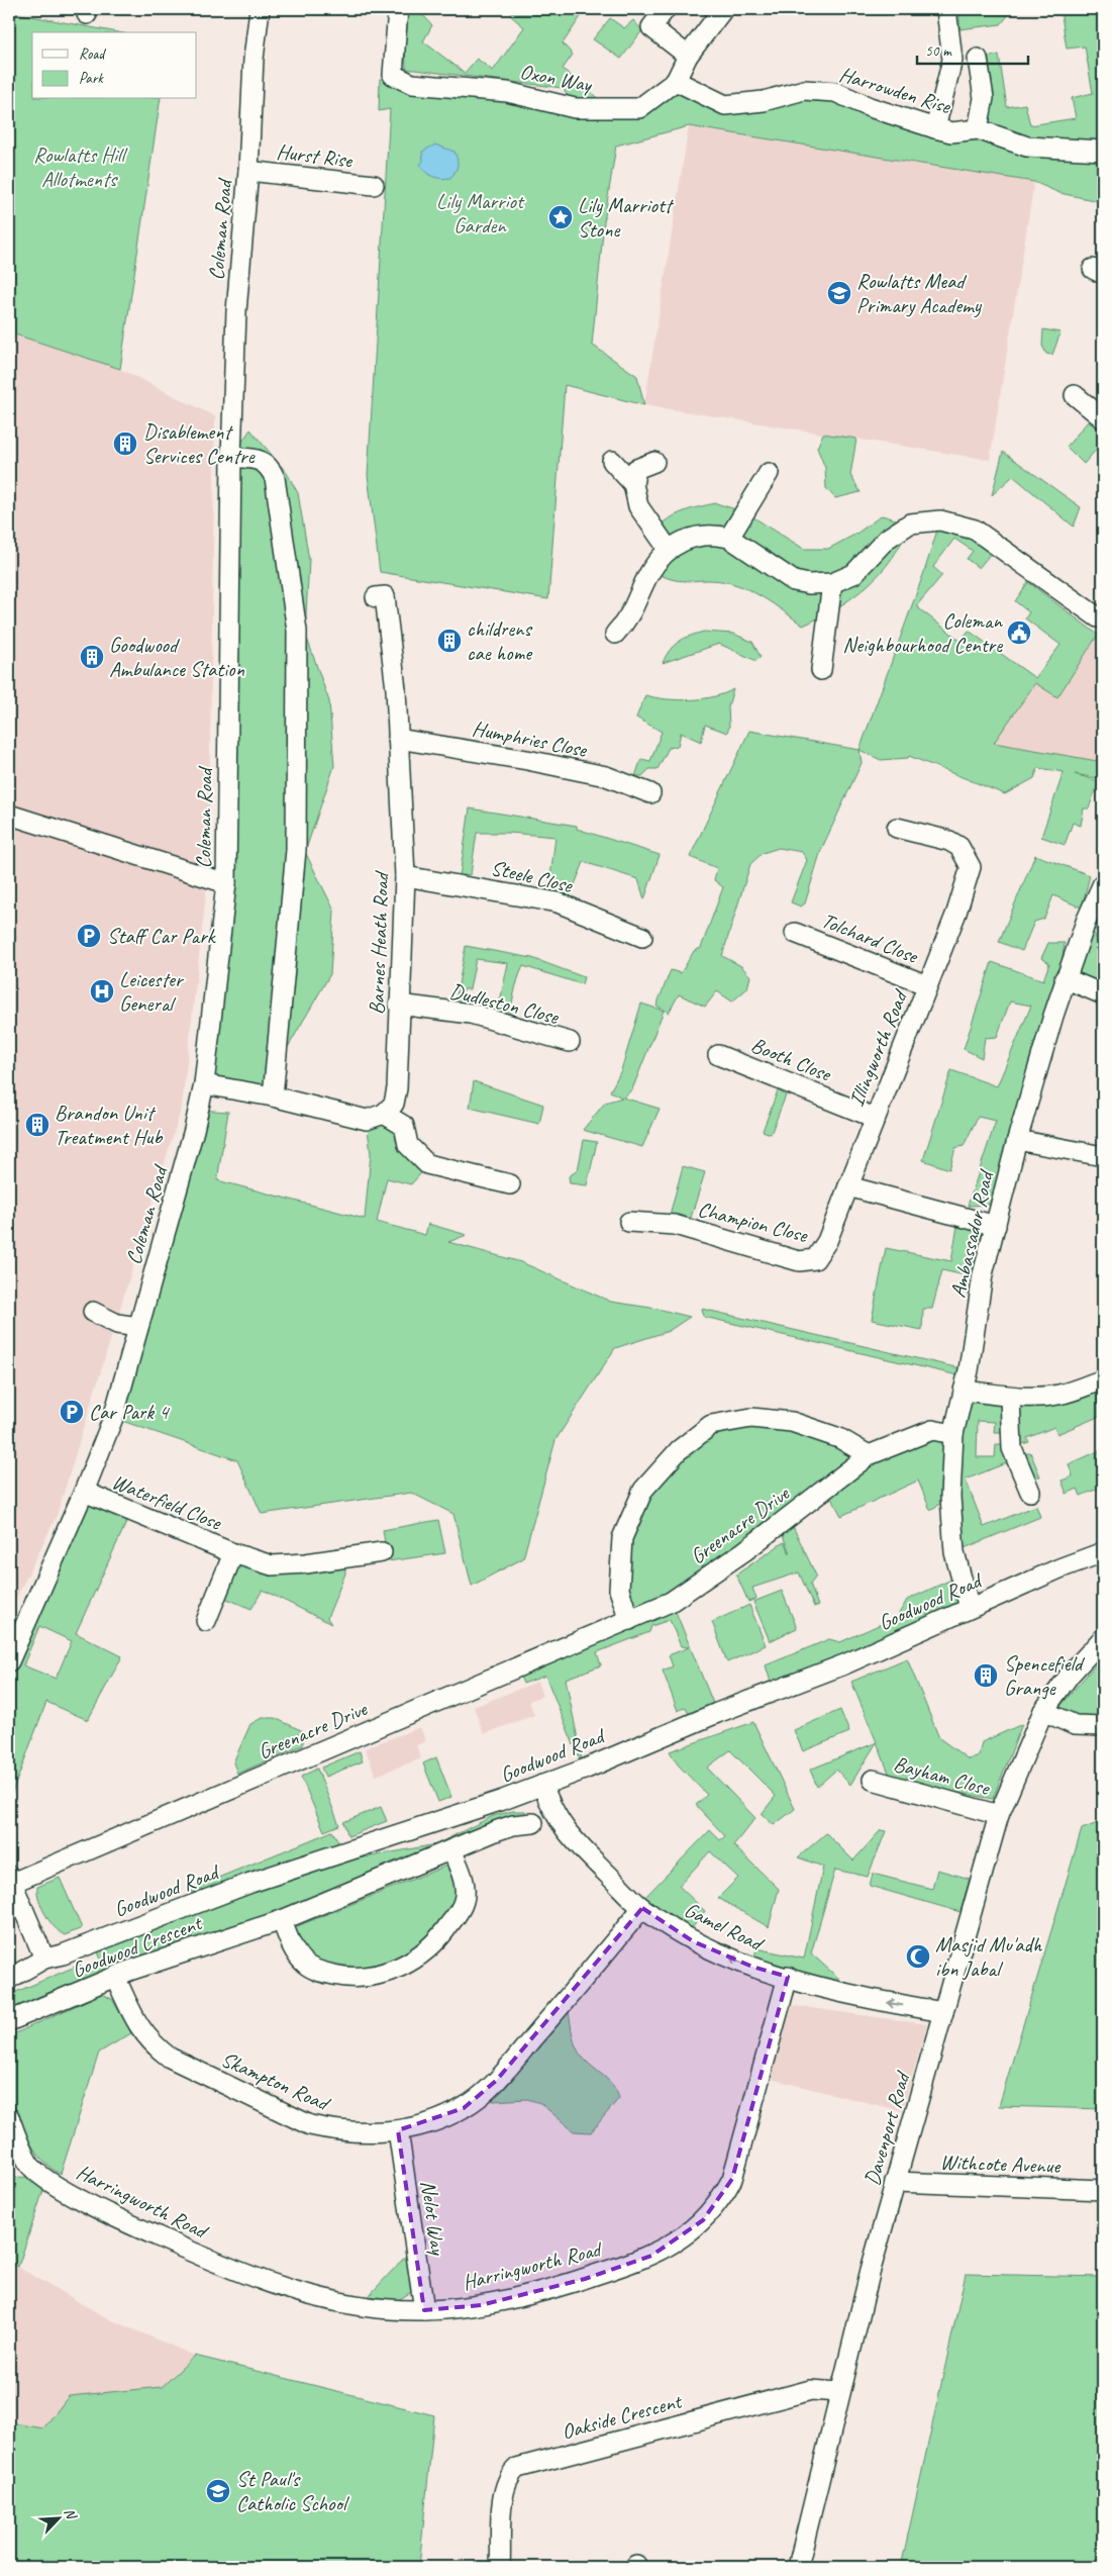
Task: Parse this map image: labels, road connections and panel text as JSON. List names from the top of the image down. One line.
{"streets":{"street":["Oxon Way","Harrowden Rise","Hurst Rise","Coleman Road","Humphries Close","Steele Close","Tolchard Close","Barnes Heath Road","Dudleston Close","Illingworth Road","Booth Close","Champion Close","Ambassador Road","Waterfield Close","Greenacre Drive","Goodwood Road","Bayham Close","Gamel Road","Goodwood Crescent","Skampton Road","Davenport Road","Withcote Avenue","Harringworth Road","Nelot Way","Oakside Crescent"]},"crossings":[["Oxon Way","Harrowden Rise"],["Hurst Rise","Coleman Road"],["Coleman Road","Waterfield Close"],["Humphries Close","Barnes Heath Road"],["Steele Close","Barnes Heath Road"],["Tolchard Close","Illingworth Road"],["Barnes Heath Road","Dudleston Close"],["Illingworth Road","Booth Close"],["Illingworth Road","Champion Close"],["Ambassador Road","Greenacre Drive"],["Ambassador Road","Goodwood Road"],["Goodwood Road","Gamel Road"],["Bayham Close","Davenport Road"],["Gamel Road","Skampton Road"],["Gamel Road","Davenport Road"],["Gamel Road","Harringworth Road"],["Goodwood Crescent","Skampton Road"],["Skampton Road","Nelot Way"],["Davenport Road","Withcote Avenue"],["Davenport Road","Oakside Crescent"],["Harringworth Road","Nelot Way"]],"one_way":["Gamel Road"],"parks":["Rowlatts Hill Allotments","Lily Marriot Garden"],"places":{"place":["Lily Marriott Stone"],"school or university":["Rowlatts Mead Primary Academy","St Paul's Catholic School"],"building":["Disablement Services Centre","childrens cae home","Goodwood Ambulance Station","Brandon Unit Treatment Hub","Spencefield Grange"],"public building":["Coleman Neighbourhood Centre"],"parking":["Staff Car Park","Car Park 4"],"hospital":["Leicester General"],"mosque":["Masjid Mu'adh ibn Jabal"]},"legend":["Road","Park"],"scale_bar":"50 m","north":"top right"}
